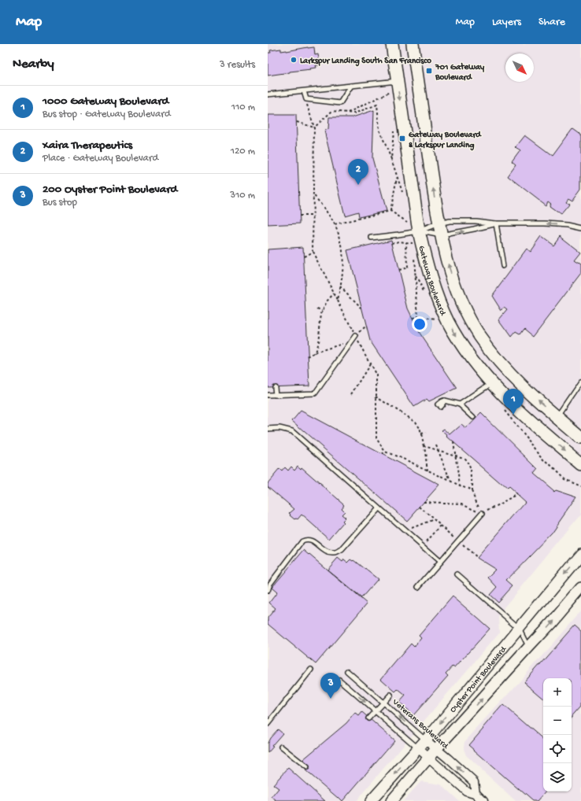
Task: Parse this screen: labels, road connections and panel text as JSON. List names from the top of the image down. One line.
{"streets":{"main road":["Gateway Boulevard"],"street":["Oyster Point Boulevard","Veterans Boulevard"]},"crossings":[["Oyster Point Boulevard","Veterans Boulevard"]],"places":{"other":["Larkspur Landing South San Francisco"],"transit":["701 Gateway Boulevard","Gateway Boulevard & Larkspur Landing"]},"north":"bottom right","page":{"header":"Map","nav":["Map","Layers","Share"],"heading":["Nearby","3 results"],"list":[{"mark":"1","name":"1000 Gateway Boulevard","note":"Bus stop · Gateway Boulevard","value":"110 m"},{"mark":"2","name":"Xaira Therapeutics","note":"Place · Gateway Boulevard","value":"120 m"},{"mark":"3","name":"200 Oyster Point Boulevard","note":"Bus stop","value":"310 m"}],"pins":["2","1","3"],"map_buttons":["+","−"]}}
